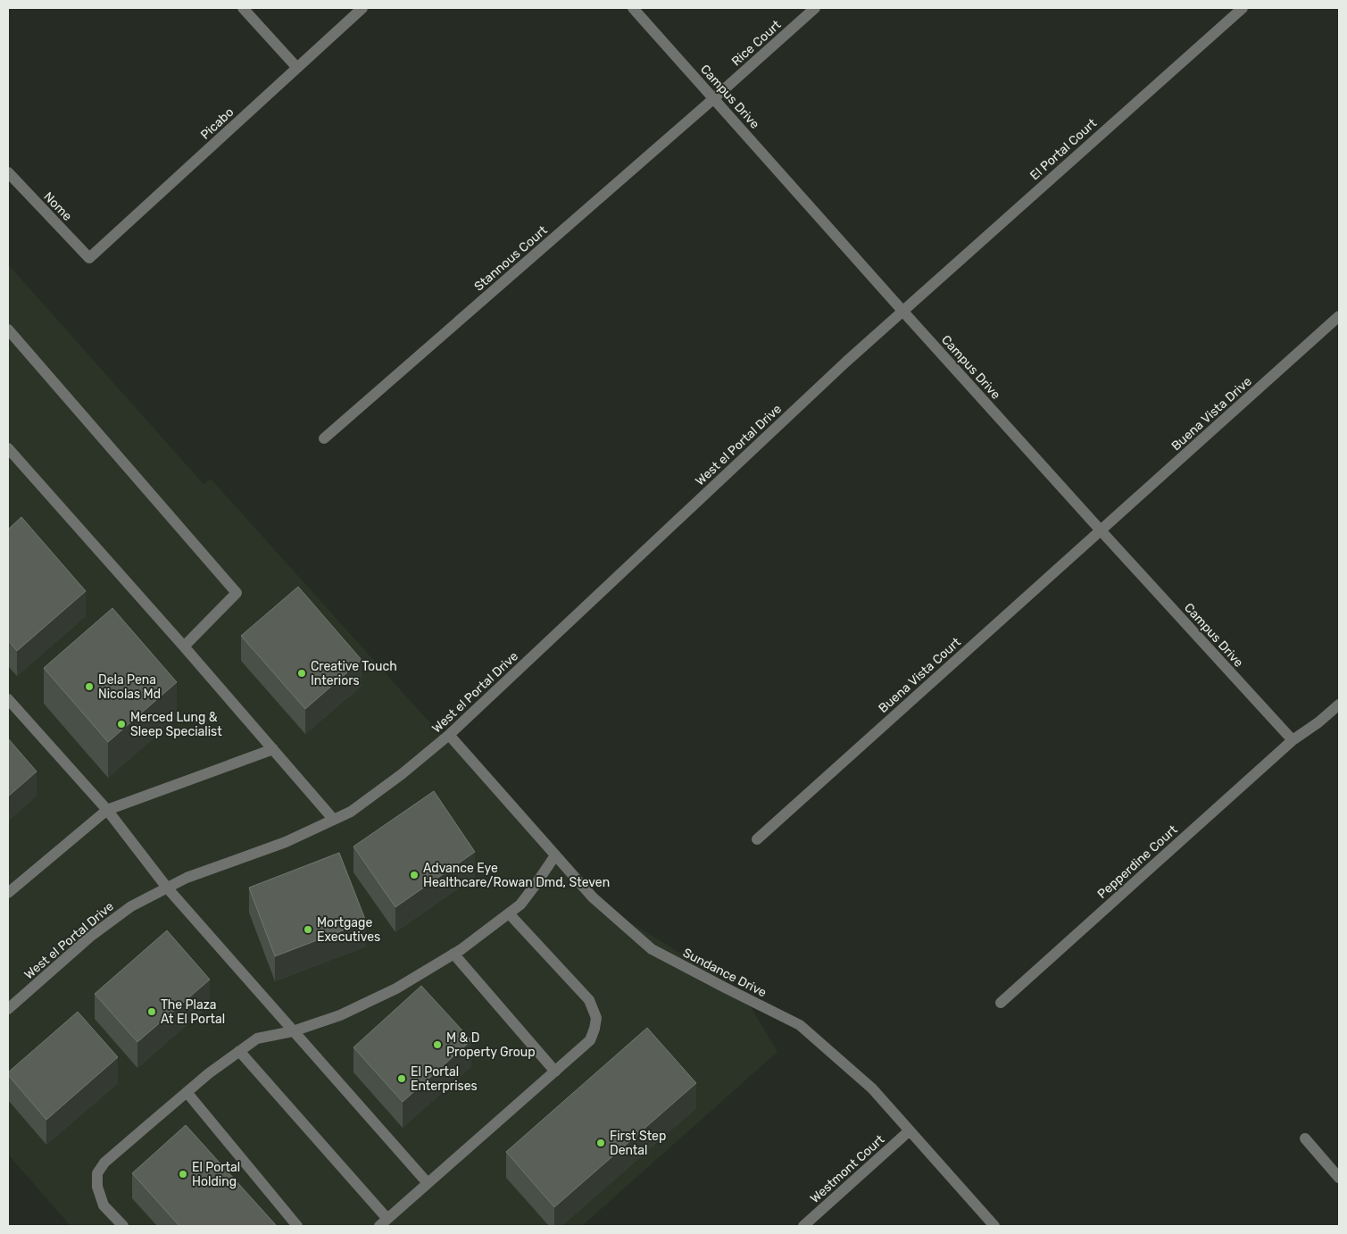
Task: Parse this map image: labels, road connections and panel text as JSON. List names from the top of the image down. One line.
{"streets":{"street":["Rice Court","Campus Drive","Picabo","El Portal Court","Nome","Stannous Court","Buena Vista Drive","West el Portal Drive","Buena Vista Court","Pepperdine Court","Sundance Drive","Westmont Court"]},"crossings":[["Rice Court","Campus Drive"],["Rice Court","Stannous Court"],["Campus Drive","El Portal Court"],["Campus Drive","Stannous Court"],["Campus Drive","Buena Vista Drive"],["Campus Drive","West el Portal Drive"],["Campus Drive","Buena Vista Court"],["Campus Drive","Pepperdine Court"],["Picabo","Nome"],["El Portal Court","West el Portal Drive"],["Buena Vista Drive","Buena Vista Court"],["West el Portal Drive","Sundance Drive"],["Sundance Drive","Westmont Court"]],"places":["Creative Touch Interiors","Dela Pena Nicolas Md","Merced Lung & Sleep Specialist","Advance Eye Healthcare/Rowan Dmd, Steven","Mortgage Executives","The Plaza At El Portal","M & D Property Group","El Portal Enterprises","First Step Dental","El Portal Holding"]}
